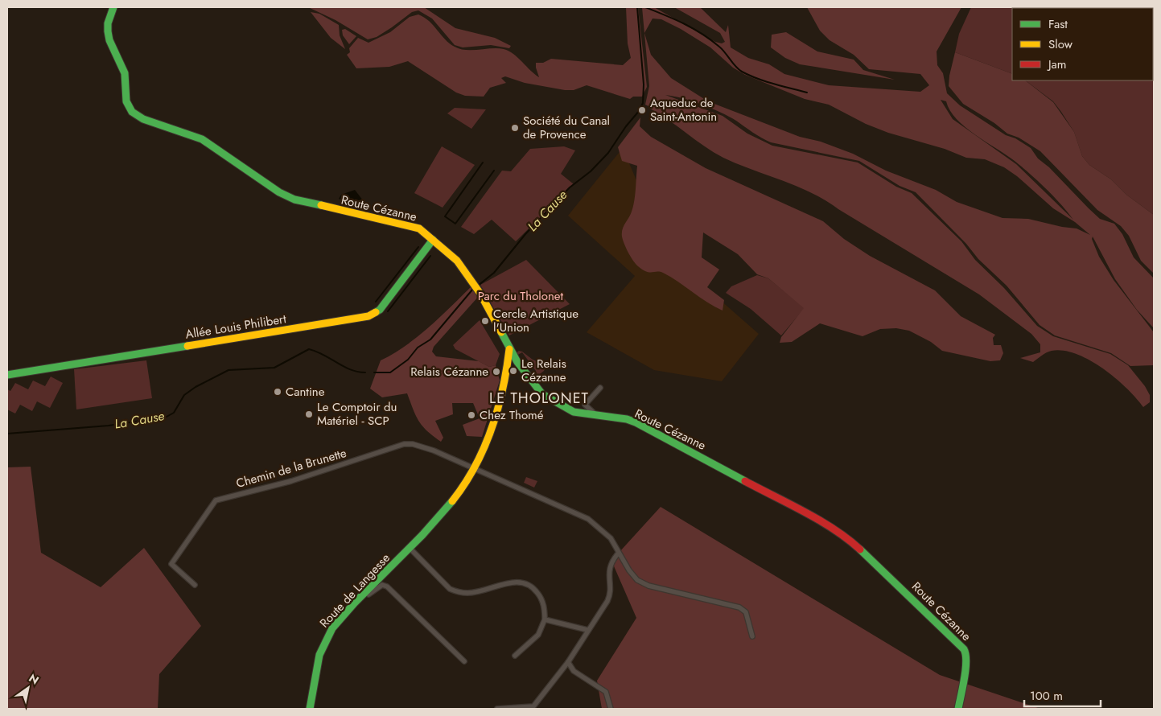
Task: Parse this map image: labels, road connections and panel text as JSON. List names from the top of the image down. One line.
{"streets":{"street":["Route Cézanne","Allée Louis Philibert","Chemin de la Brunette","Route de Langesse"]},"crossings":[["Route Cézanne","Allée Louis Philibert"],["Route Cézanne","Route de Langesse"],["Chemin de la Brunette","Route de Langesse"]],"districts":["LE THOLONET"],"water":["La Cause"],"parks":["Parc du Tholonet"],"places":["Aqueduc de Saint-Antonin","Société du Canal de Provence","Cercle Artistique l'Union","Le Relais Cézanne","Relais Cézanne","Cantine","Le Comptoir du Matériel - SCP","Chez Thomé"],"legend":["Fast","Slow","Jam"],"scale_bar":"100 m","north":"top right"}
